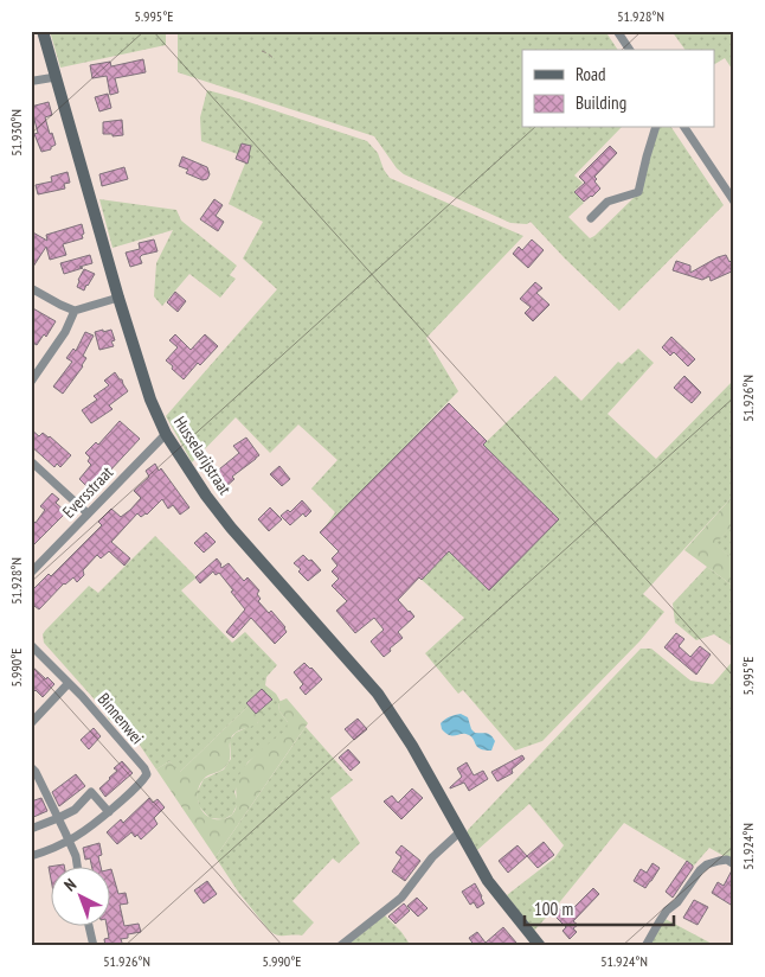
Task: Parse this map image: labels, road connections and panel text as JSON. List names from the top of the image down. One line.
{"streets":{"street":["Husselarijstraat","Eversstraat","Binnenwei"]},"crossings":[["Husselarijstraat","Eversstraat"]],"legend":["Road","Building"],"scale_bar":"100 m","north":"top left","coordinates":["5.995°E","51.928°N","51.930°N","51.926°N","5.990°E","51.924°N"]}
